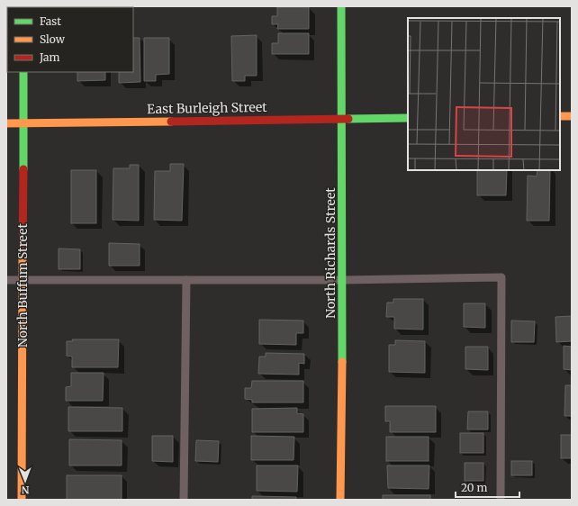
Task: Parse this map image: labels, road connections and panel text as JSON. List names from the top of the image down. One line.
{"streets":{"street":["East Burleigh Street","North Richards Street","North Buffum Street"]},"crossings":[["East Burleigh Street","North Richards Street"],["East Burleigh Street","North Buffum Street"]],"legend":["Fast","Slow","Jam"],"scale_bar":"20 m","north":"bottom"}
